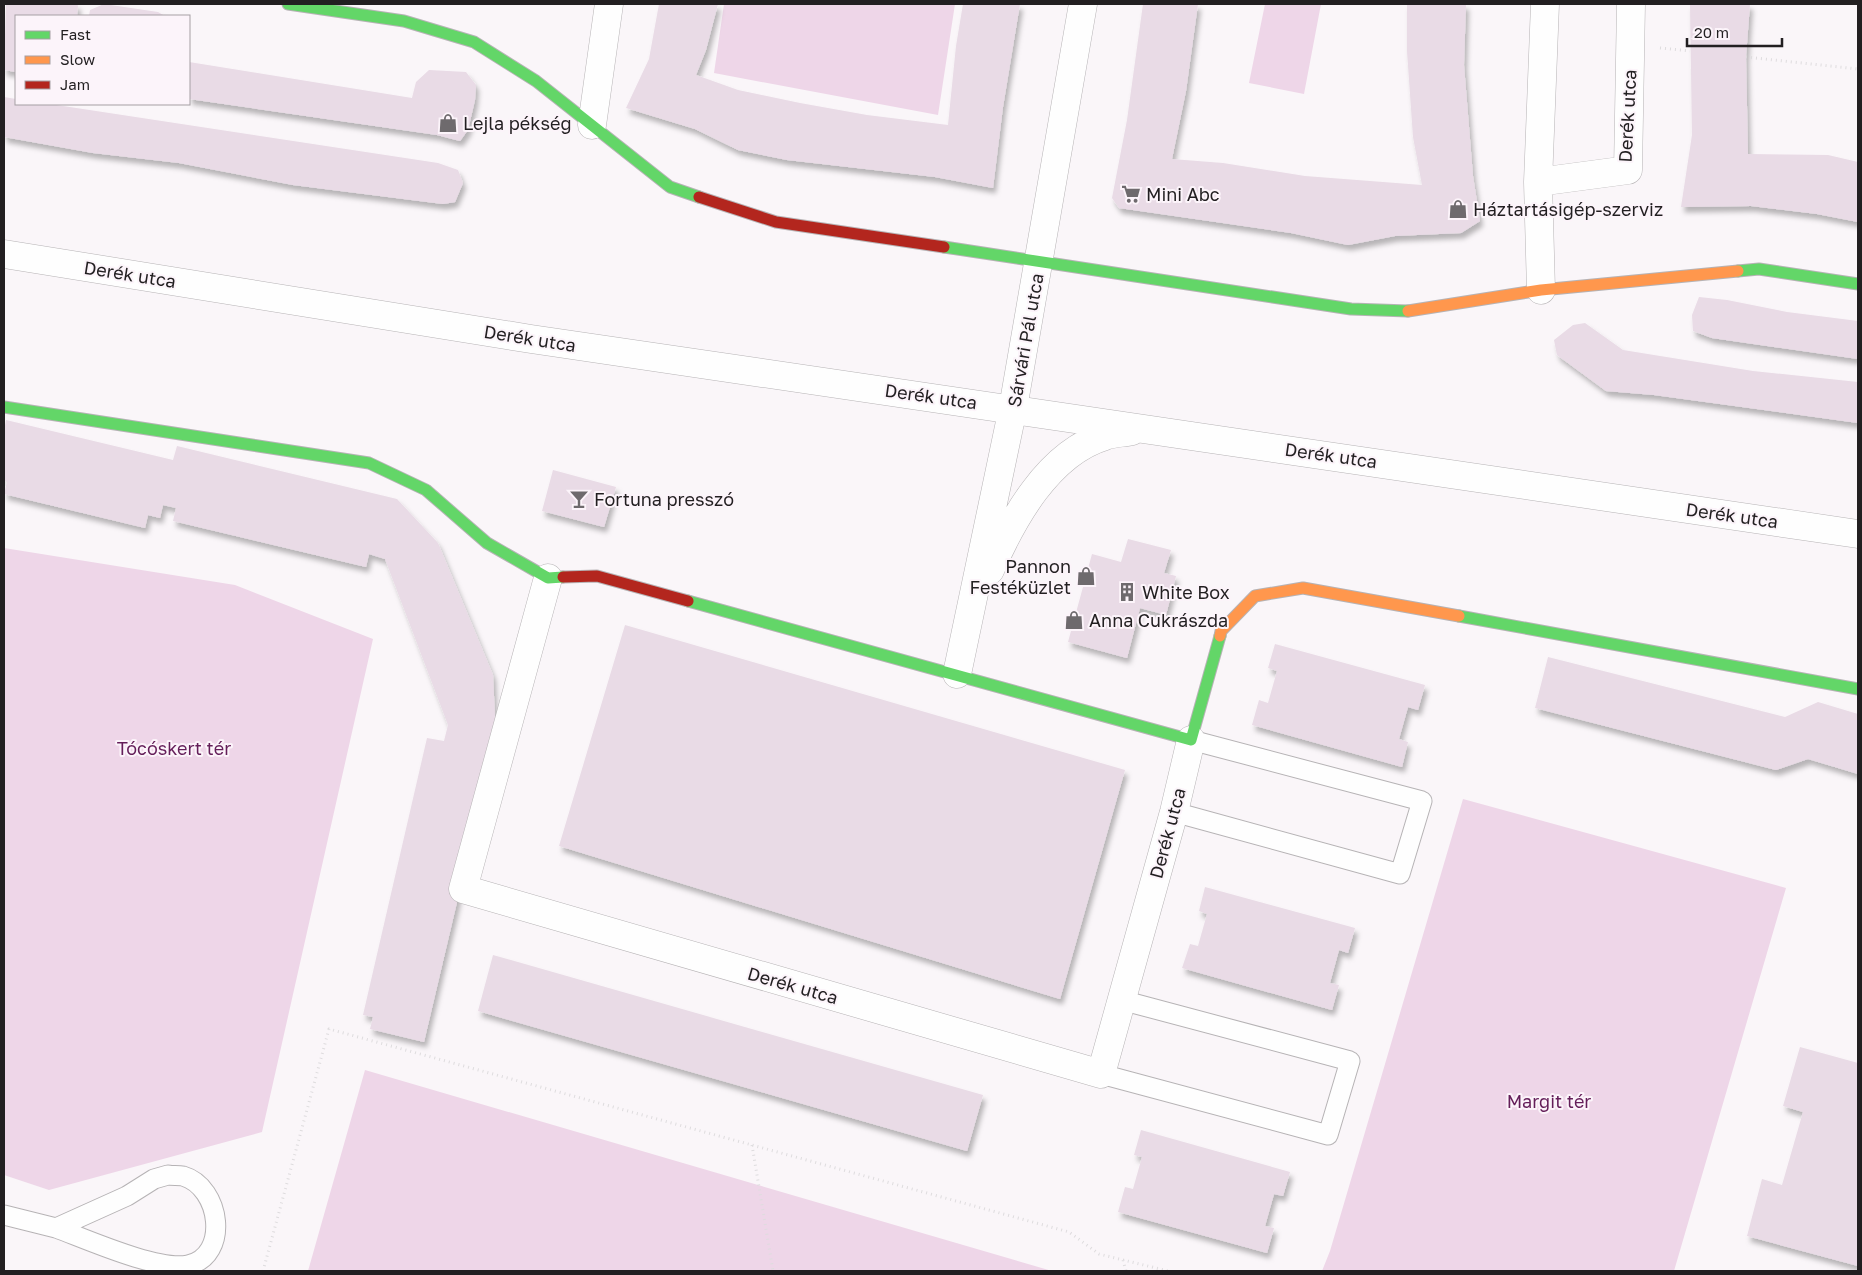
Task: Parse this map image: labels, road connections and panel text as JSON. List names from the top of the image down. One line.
{"streets":{"street":["Derék utca","Sárvári Pál utca"]},"crossings":[["Derék utca","Sárvári Pál utca"]],"parks":["Tócóskert tér","Margit tér"],"places":{"shop":["Lejla pékség","Háztartásigép-szerviz","Pannon Festéküzlet","Anna Cukrászda"],"supermarket":["Mini Abc"],"bar":["Fortuna presszó"],"building":["White Box"]},"legend":["Fast","Slow","Jam"],"scale_bar":"20 m"}
